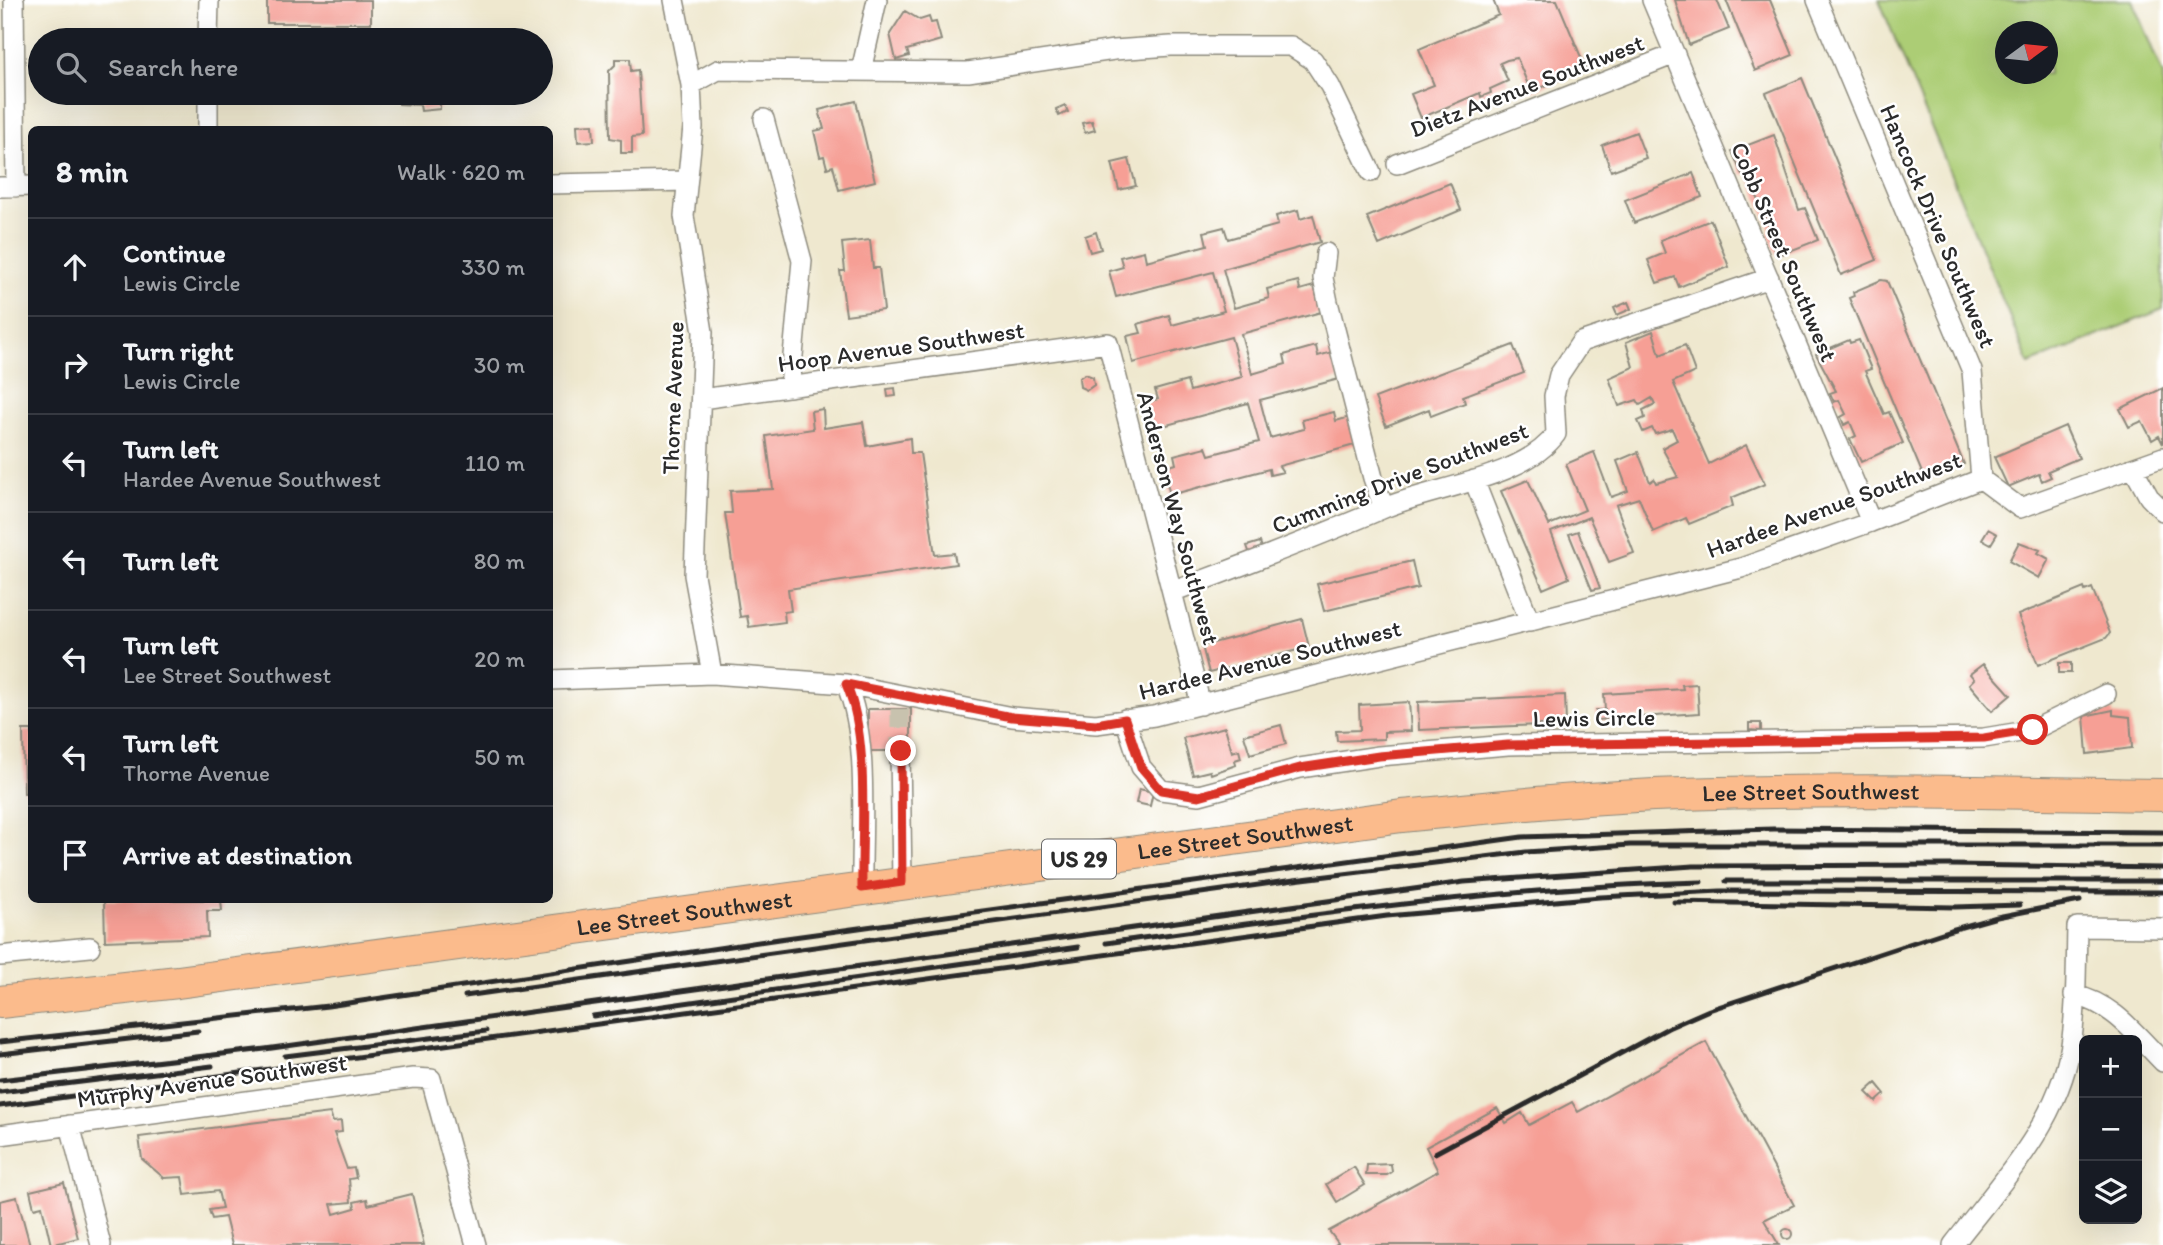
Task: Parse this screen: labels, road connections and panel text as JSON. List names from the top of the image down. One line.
{"streets":{"main road":["Lee Street Southwest","US 29"],"street":["Dietz Avenue Southwest","Hancock Drive Southwest","Cobb Street Southwest","Hoop Avenue Southwest","Thorne Avenue","Cumming Drive Southwest","Hardee Avenue Southwest","Anderson Way Southwest","Lewis Circle","Murphy Avenue Southwest"]},"crossings":[["Dietz Avenue Southwest","Cobb Street Southwest"],["Hancock Drive Southwest","Hardee Avenue Southwest"],["Cobb Street Southwest","Cumming Drive Southwest"],["Cobb Street Southwest","Hardee Avenue Southwest"],["Hoop Avenue Southwest","Thorne Avenue"],["Hoop Avenue Southwest","Anderson Way Southwest"],["Thorne Avenue","Hardee Avenue Southwest"],["Cumming Drive Southwest","Anderson Way Southwest"],["Hardee Avenue Southwest","Anderson Way Southwest"],["Hardee Avenue Southwest","Lewis Circle"]],"north":"right","page":{"search":"Search here","heading":["8 min","Walk · 620 m"],"list":[["Continue","Lewis Circle","330 m"],["Turn right","Lewis Circle","30 m"],["Turn left","Hardee Avenue Southwest","110 m"],["Turn left","80 m"],["Turn left","Lee Street Southwest","20 m"],["Turn left","Thorne Avenue","50 m"],"Arrive at destination"],"map_buttons":["+","−"]}}
